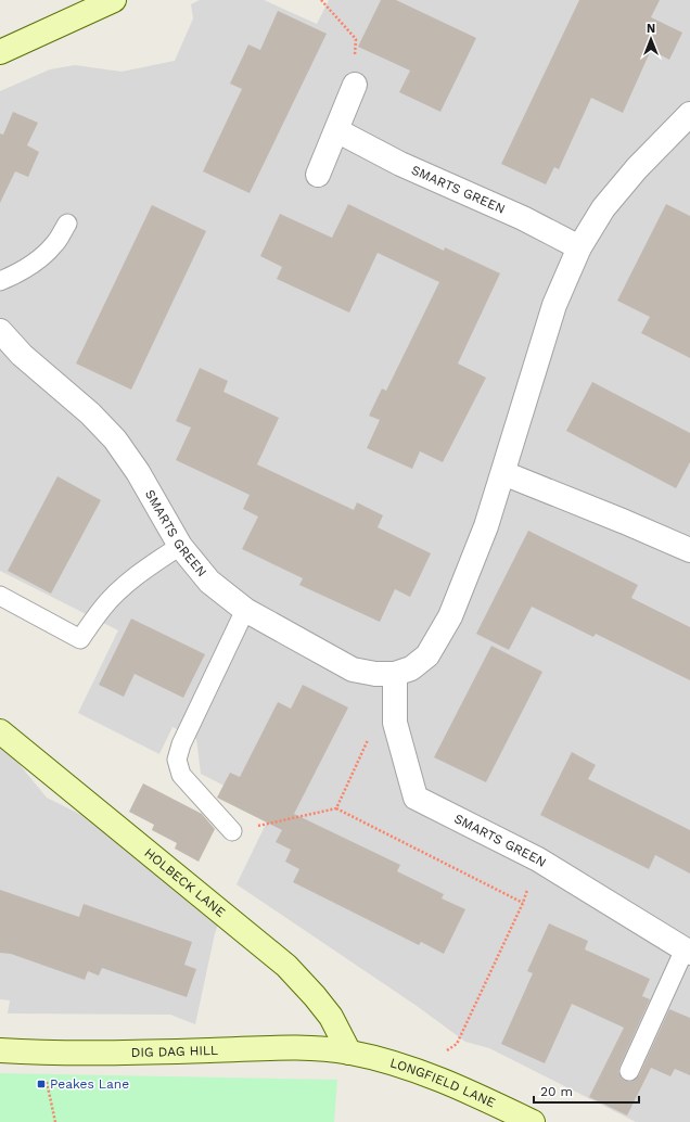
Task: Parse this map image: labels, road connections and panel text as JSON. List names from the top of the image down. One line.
{"streets":{"street":["SMARTS GREEN","HOLBECK LANE","DIG DAG HILL","LONGFIELD LANE"]},"crossings":[["HOLBECK LANE","DIG DAG HILL"],["HOLBECK LANE","LONGFIELD LANE"],["DIG DAG HILL","LONGFIELD LANE"]],"places":{"transit":["Peakes Lane"]},"scale_bar":"20 m","north":"top"}
